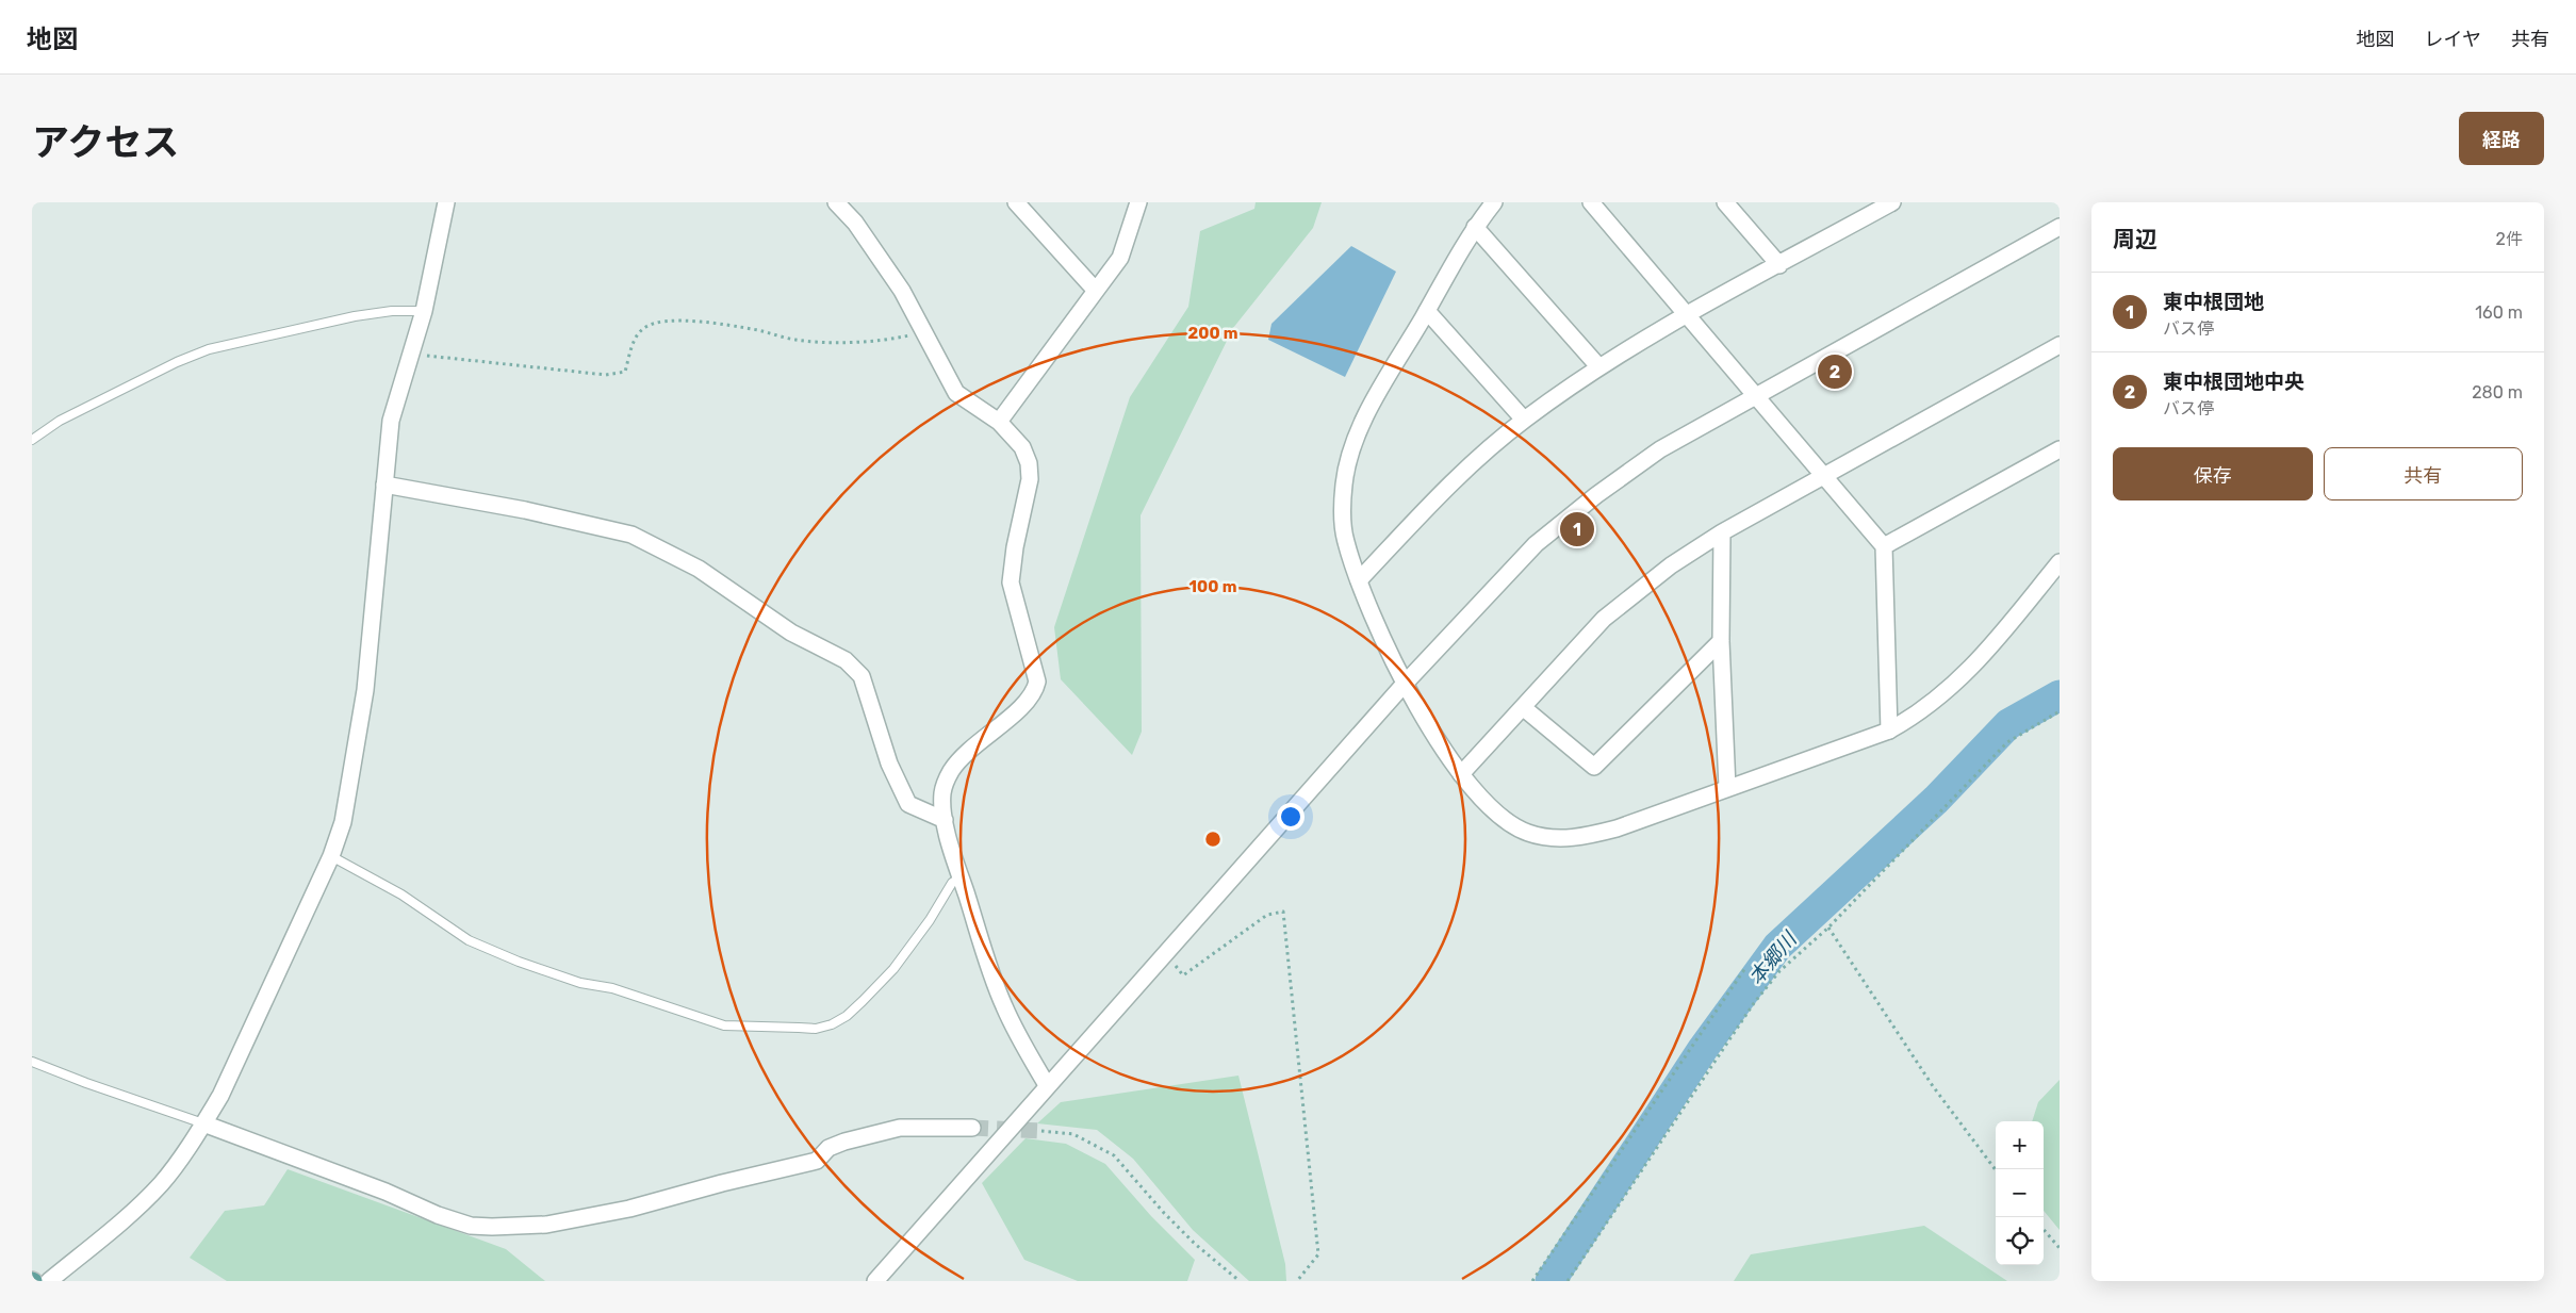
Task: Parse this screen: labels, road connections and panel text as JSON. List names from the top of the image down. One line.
{"water":["本郷川"],"page":{"header":"地図","nav":["地図","レイヤ","共有"],"title":"アクセス","buttons":["経路",["保存","共有"]],"heading":["周辺","2件"],"list":[{"mark":"1","name":"東中根団地","note":"バス停","value":"160 m"},{"mark":"2","name":"東中根団地中央","note":"バス停","value":"280 m"}],"pins":["2","1"],"map_buttons":["+","−"]},"rings":["200 m","100 m"]}
